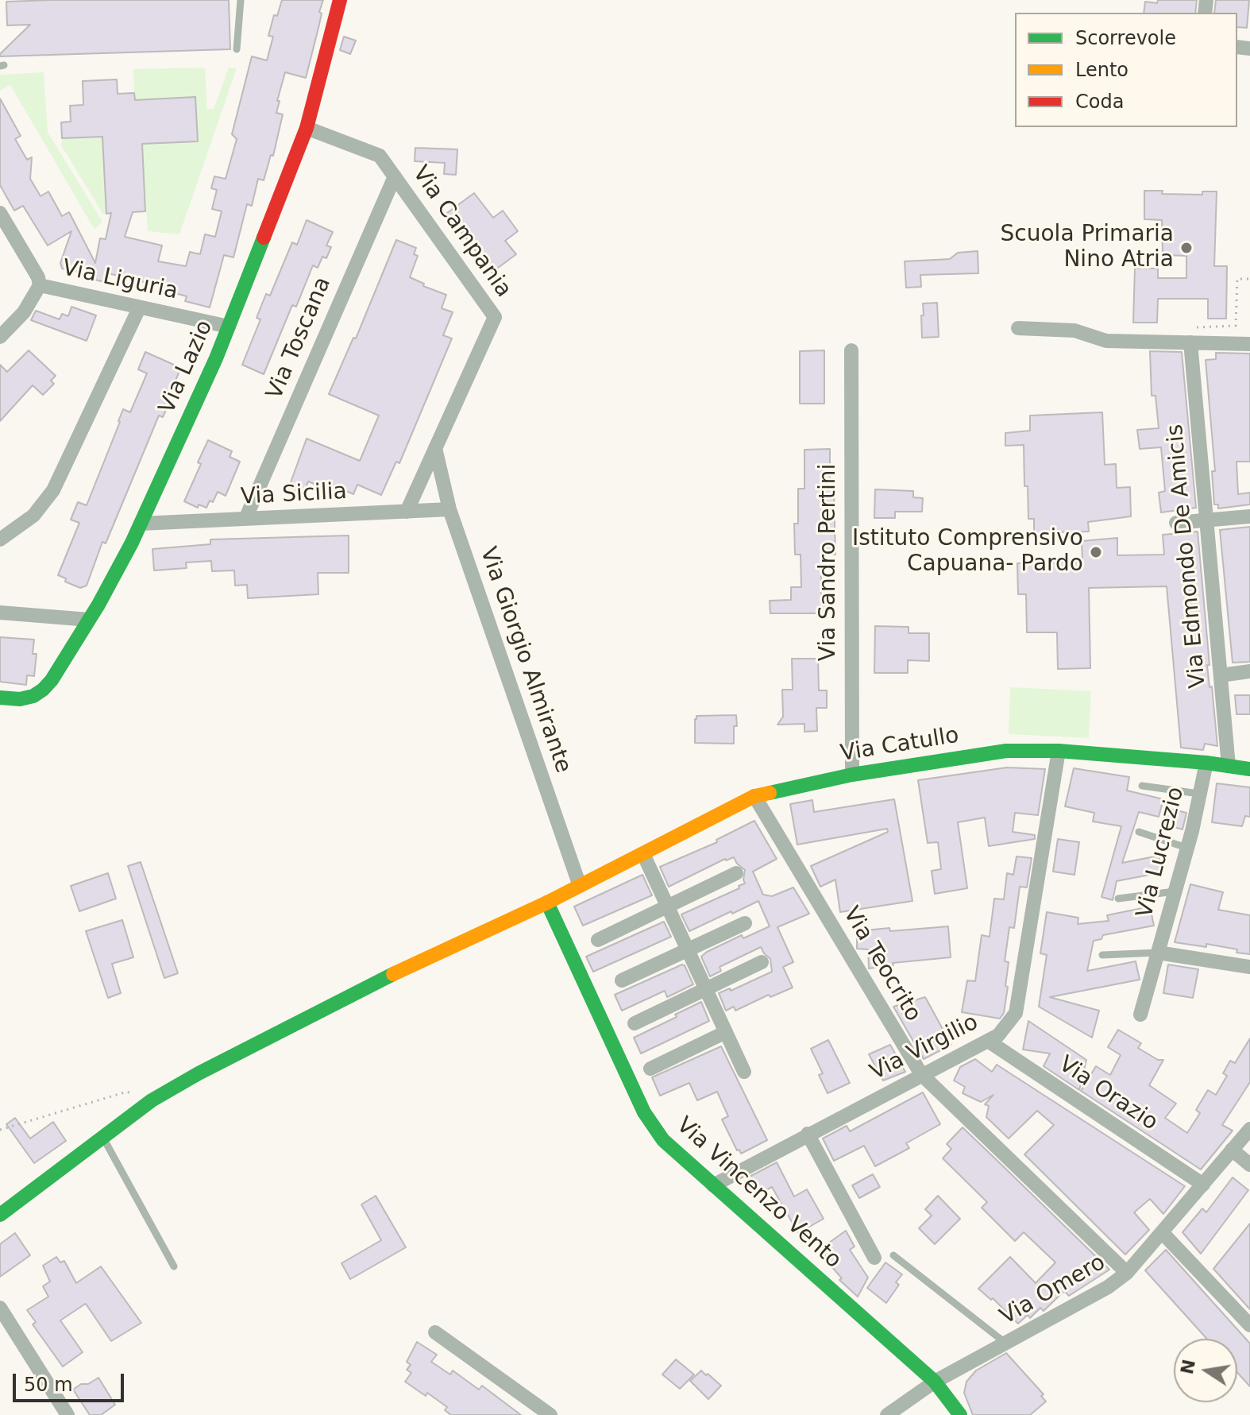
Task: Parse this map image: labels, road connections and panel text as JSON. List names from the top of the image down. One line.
{"streets":{"street":["Via Campania","Via Liguria","Via Toscana","Via Lazio","Via Sicilia","Via Edmondo De Amicis","Via Sandro Pertini","Via Giorgio Almirante","Via Catullo","Via Lucrezio","Via Teocrito","Via Virgilio","Via Orazio","Via Vincenzo Vento","Via Omero"]},"crossings":[["Via Campania","Via Toscana"],["Via Campania","Via Lazio"],["Via Campania","Via Sicilia"],["Via Campania","Via Giorgio Almirante"],["Via Liguria","Via Lazio"],["Via Toscana","Via Sicilia"],["Via Lazio","Via Sicilia"],["Via Sicilia","Via Giorgio Almirante"],["Via Edmondo De Amicis","Via Catullo"],["Via Sandro Pertini","Via Catullo"],["Via Giorgio Almirante","Via Catullo"],["Via Catullo","Via Lucrezio"],["Via Catullo","Via Teocrito"],["Via Catullo","Via Virgilio"],["Via Catullo","Via Vincenzo Vento"],["Via Teocrito","Via Virgilio"],["Via Teocrito","Via Omero"],["Via Virgilio","Via Orazio"],["Via Virgilio","Via Vincenzo Vento"],["Via Orazio","Via Omero"],["Via Vincenzo Vento","Via Omero"]],"places":["Scuola Primaria Nino Atria","Istituto Comprensivo Capuana- Pardo"],"legend":["Scorrevole","Lento","Coda"],"scale_bar":"50 m","north":"left"}
